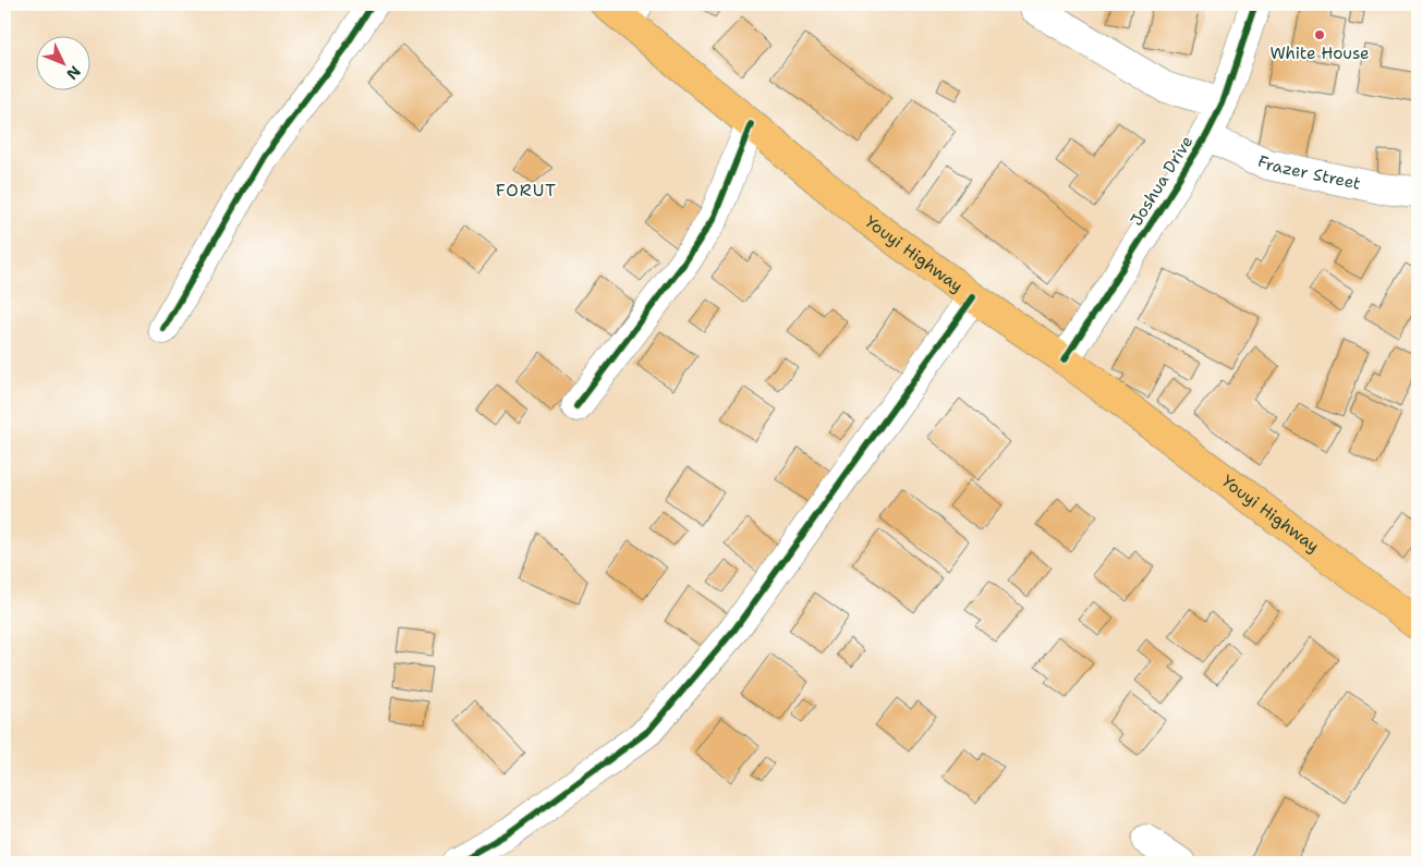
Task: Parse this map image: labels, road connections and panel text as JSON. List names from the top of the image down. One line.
{"streets":{"main road":["Youyi Highway"],"street":["Frazer Street","Joshua Drive"]},"crossings":[["Frazer Street","Joshua Drive"],["Joshua Drive","Youyi Highway"]],"districts":["FORUT"],"places":["White House"],"north":"bottom right"}
